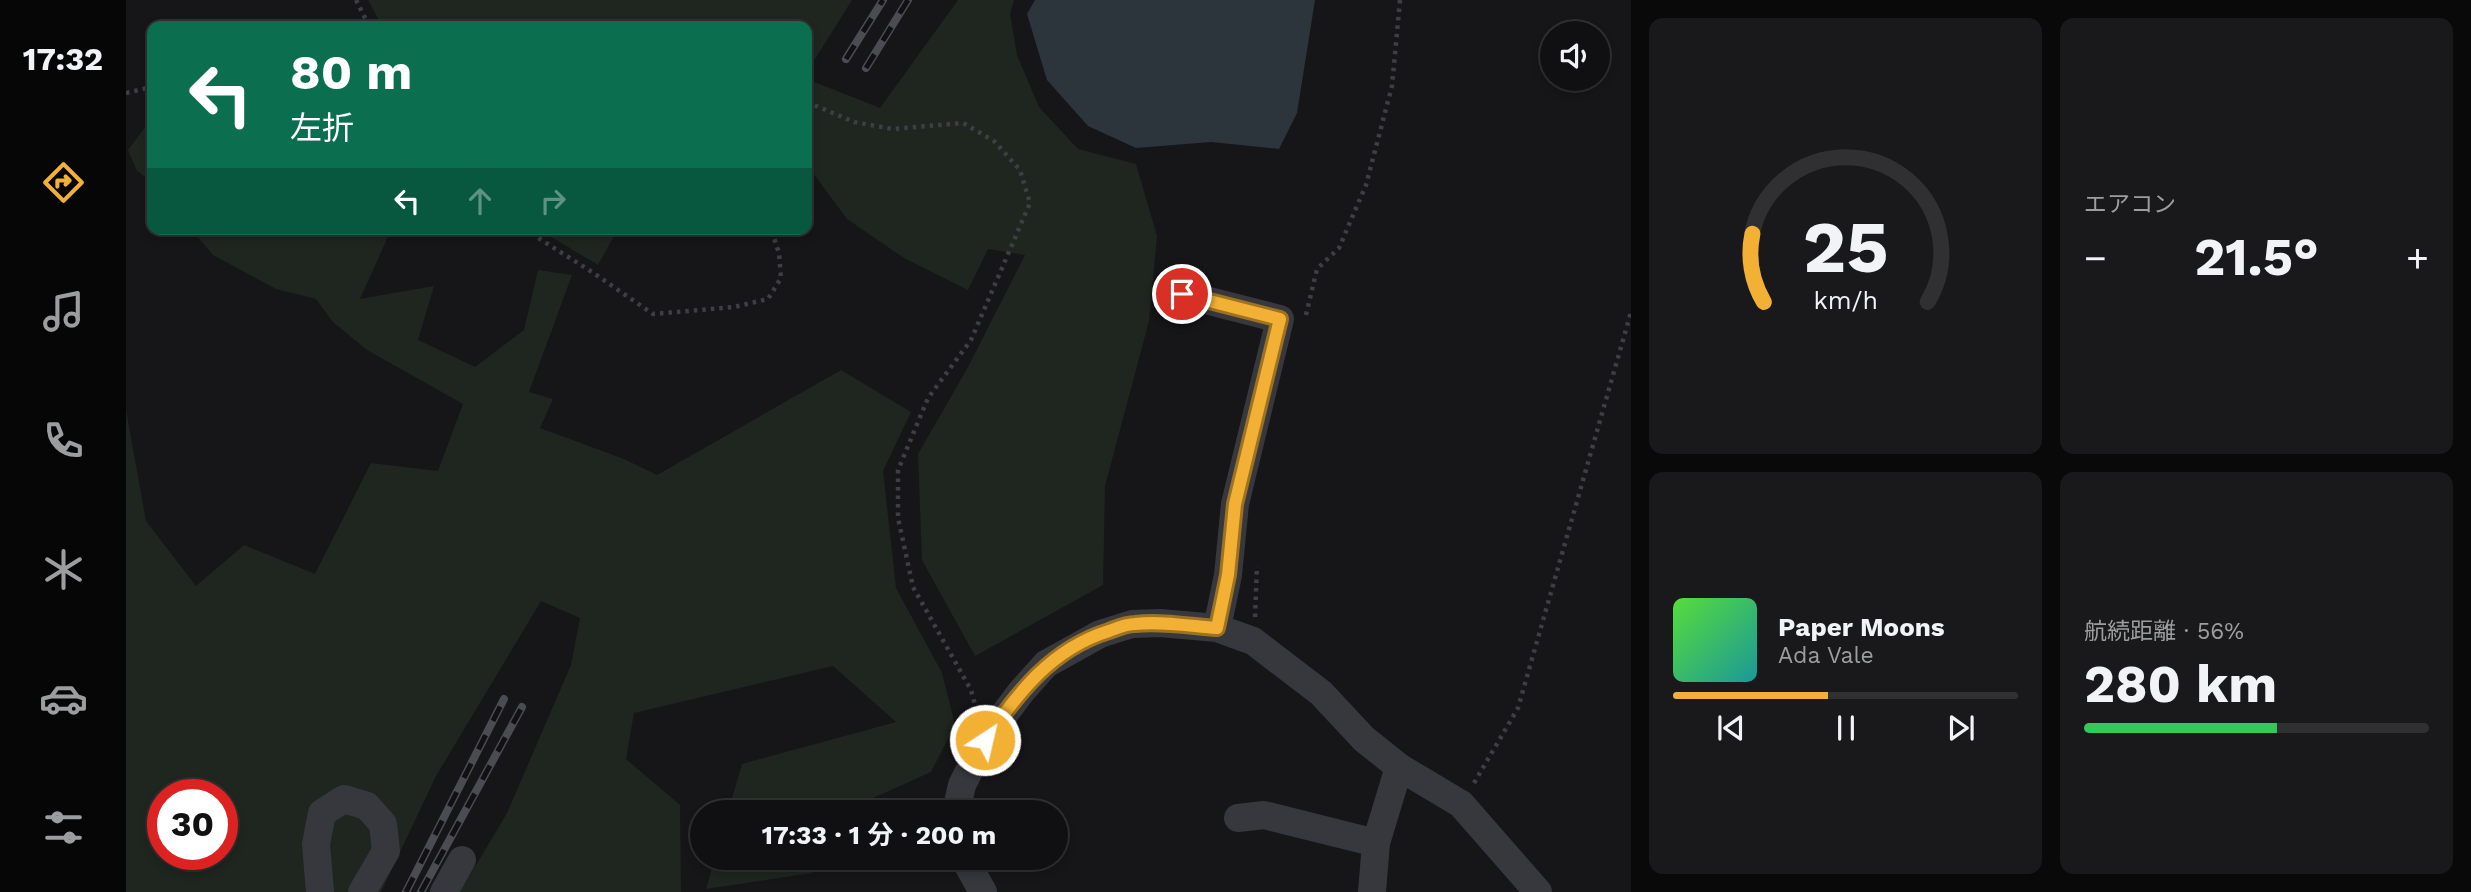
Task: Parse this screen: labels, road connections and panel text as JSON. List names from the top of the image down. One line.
{"page":{"tabs":"17:32","tile":["エアコン",["航続距離 · 56%","280 km"]],"turn":["80 m","左折"],"heat":["−","21.5°","+"],"song":["Paper Moons","Ada Vale"],"limit":"30","trip":"17:33 · 1 分 · 200 m","gauge":["25","km/h"]}}
